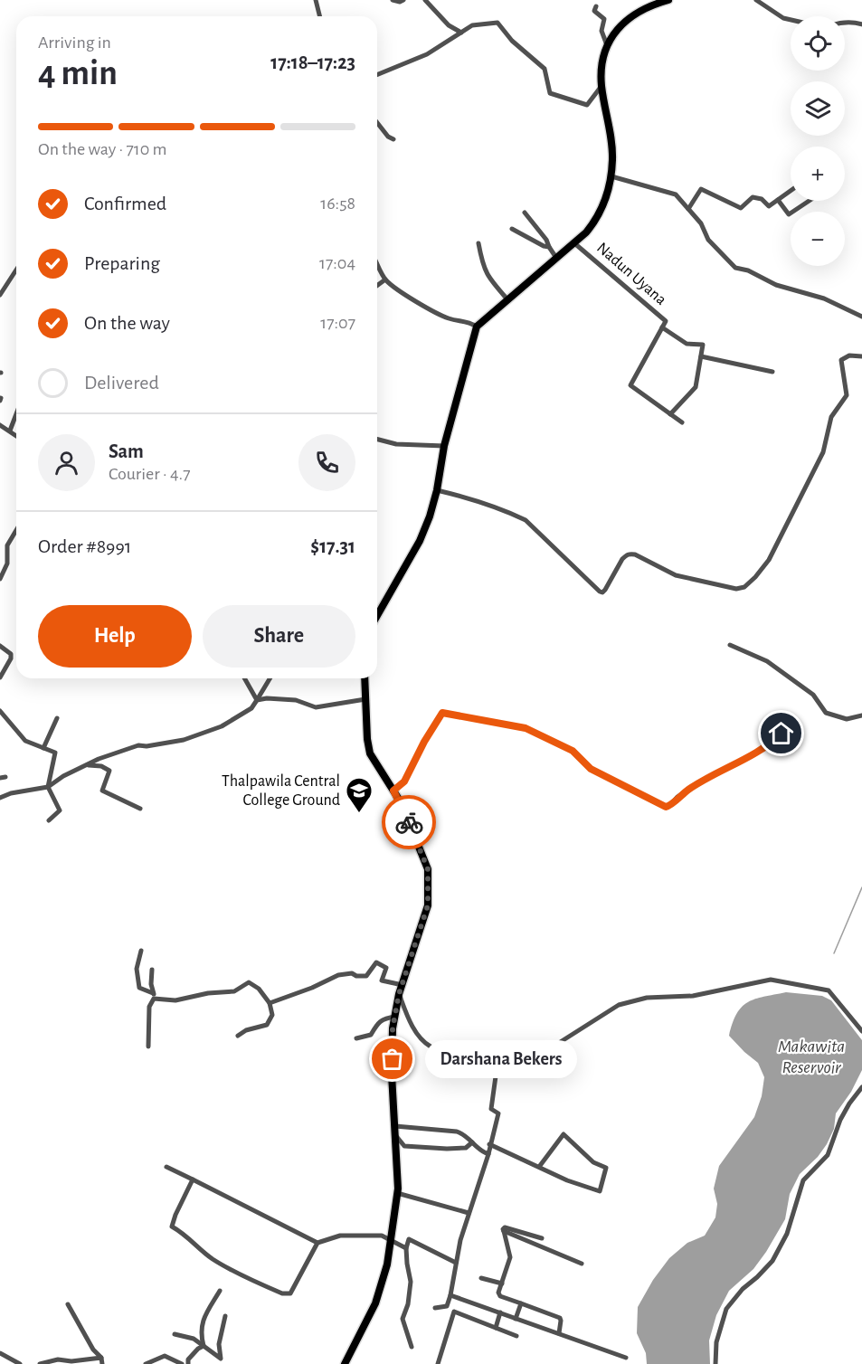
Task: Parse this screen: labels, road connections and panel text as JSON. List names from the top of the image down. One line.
{"streets":{"street":["Nadun Uyana"]},"water":["Makawita Reservoir"],"places":{"school or university":["Thalpawila Central College Ground"],"other":["Darshana Bekers"]},"page":{"map_buttons":["+","−"],"heading":["4 min","Arriving in","17:18–17:23"],"panel":["Sam","Courier · 4.7","Order #8991","$17.31"],"bar":"On the way · 710 m","list":[["Confirmed","16:58"],["Preparing","17:04"],["On the way","17:07"],"Delivered"],"buttons":["Help","Share"],"bubble":"Darshana Bekers"}}
